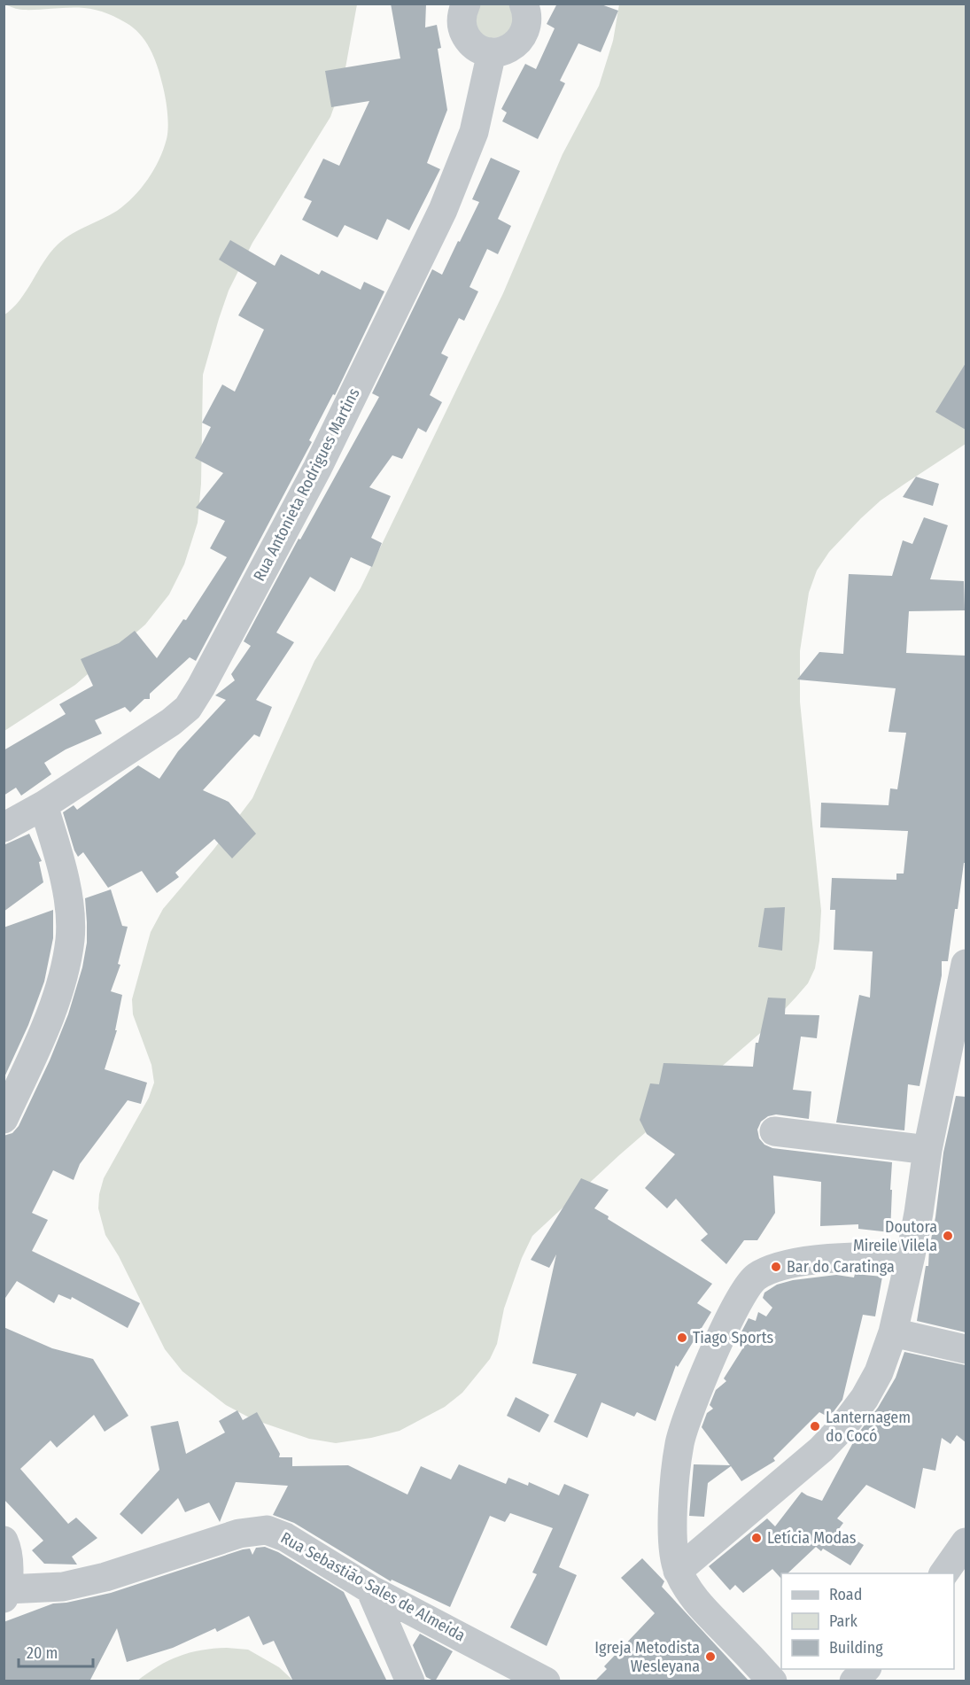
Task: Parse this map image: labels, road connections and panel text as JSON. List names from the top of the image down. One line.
{"streets":{"street":["Rua Antonieta Rodrigues Martins","Rua Sebastião Sales de Almeida"]},"places":["Doutora Mireile Vilela","Bar do Caratinga","Tiago Sports","Lanternagem do Cocó","Letícia Modas","Igreja Metodista Wesleyana"],"legend":["Road","Park","Building"],"scale_bar":"20 m"}
